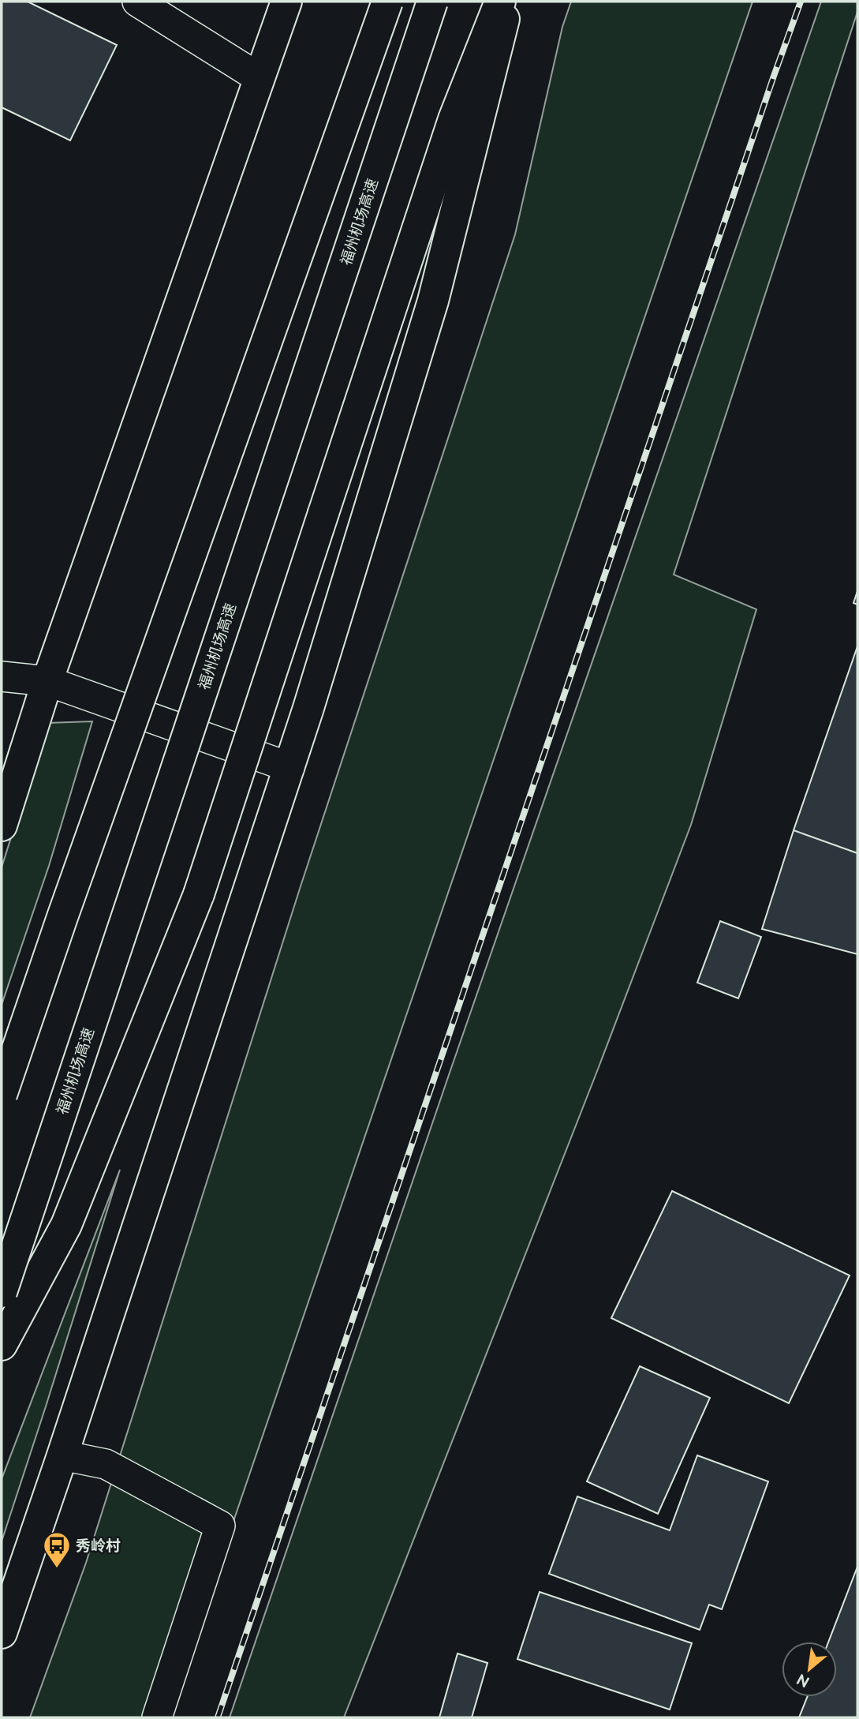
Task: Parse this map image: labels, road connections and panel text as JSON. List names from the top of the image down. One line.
{"streets":{"main road":["福州机场高速"]},"places":{"bus stop":["秀岭村"]},"north":"bottom left"}
